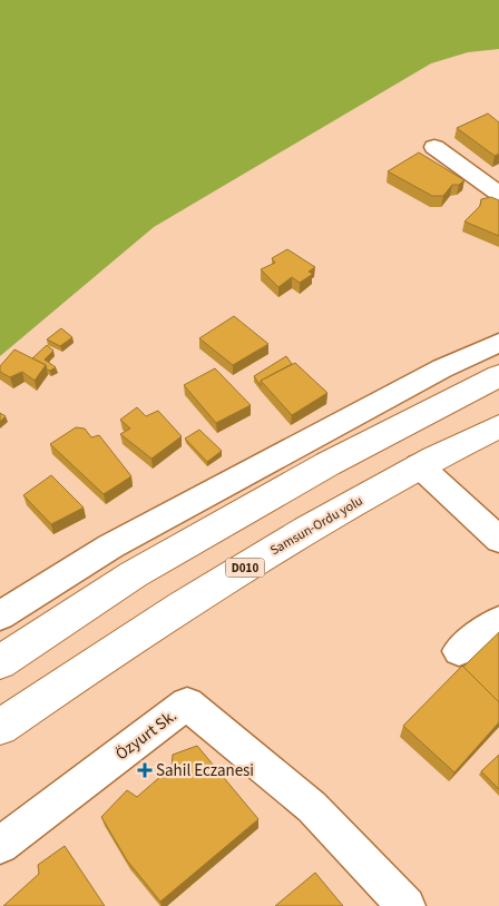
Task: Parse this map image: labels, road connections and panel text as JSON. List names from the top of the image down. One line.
{"streets":{"highway":["Samsun-Ordu yolu","D010"],"street":["Özyurt Sk."]},"places":{"health":["Sahil Eczanesi"]}}
